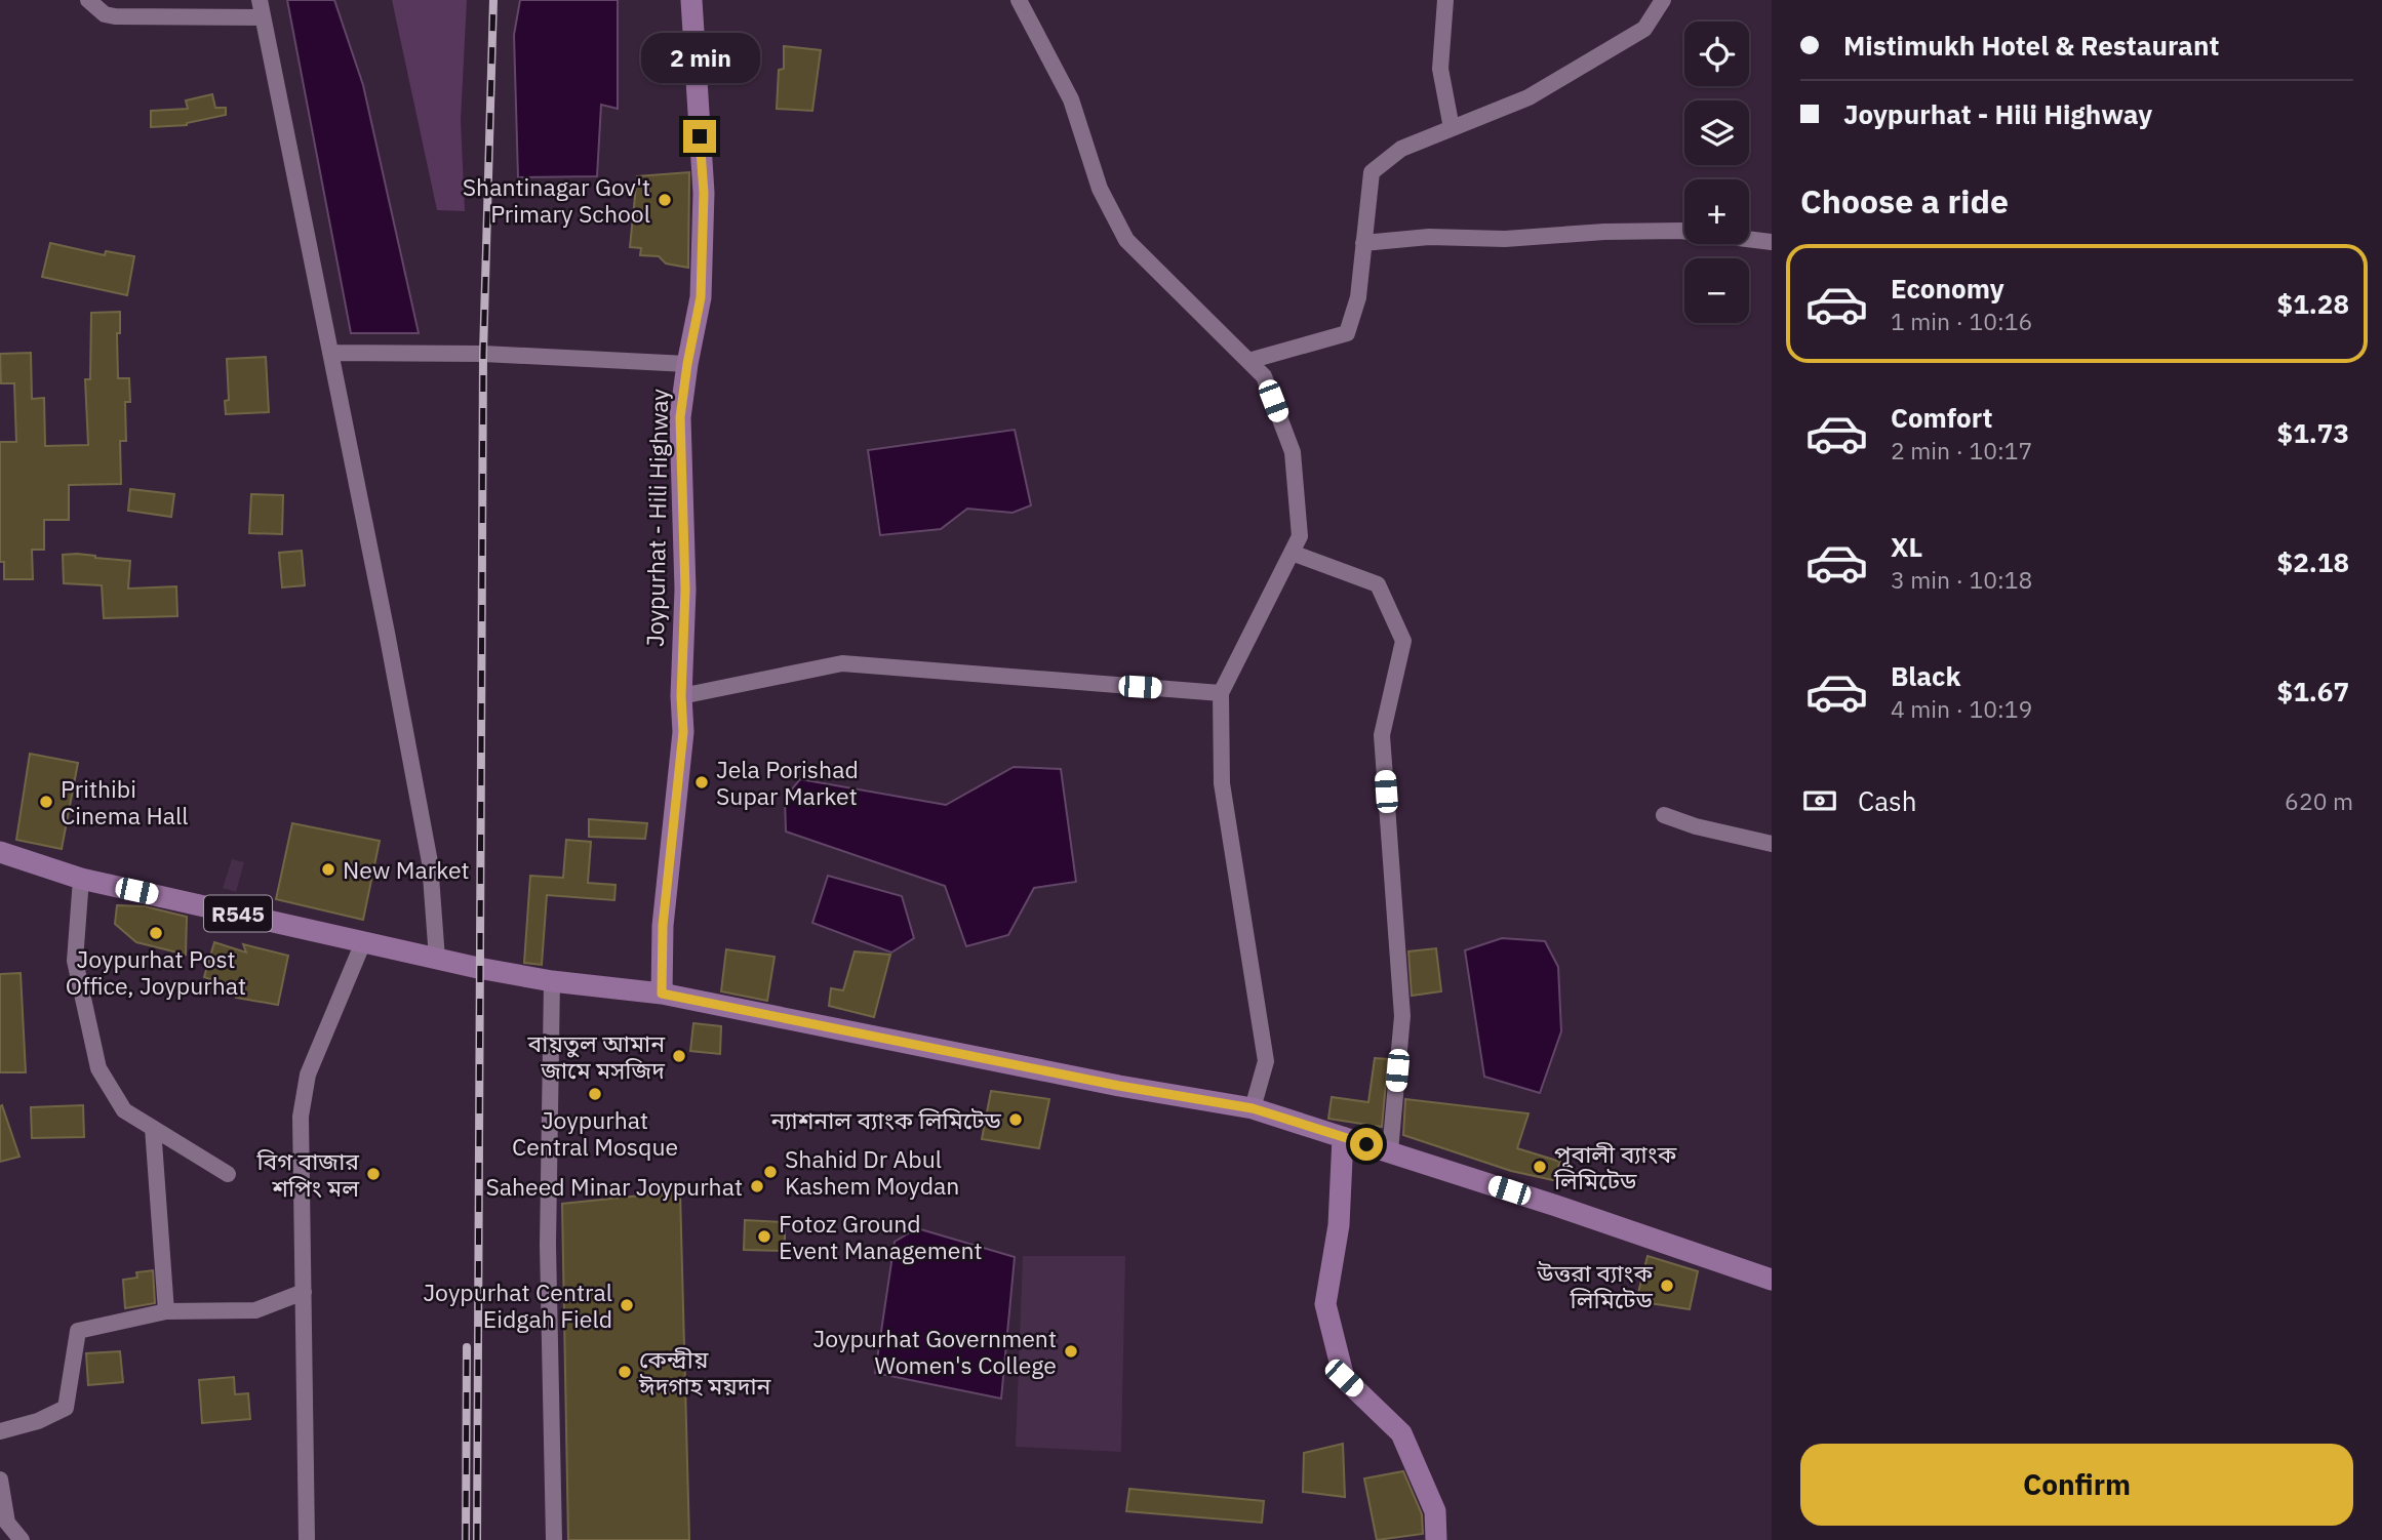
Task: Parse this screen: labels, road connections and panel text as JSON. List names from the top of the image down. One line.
{"streets":{"main road":["Joypurhat - Hili Highway","R545"]},"places":["Shantinagar Gov't Primary School","Jela Porishad Supar Market","Prithibi Cinema Hall","New Market","Joypurhat Post Office, Joypurhat","বায়তুল আমান জামে মসজিদ","Joypurhat Central Mosque","ন্যাশনাল ব্যাংক লিমিটেড","পূবালী ব্যাংক লিমিটেড","Shahid Dr Abul Kashem Moydan","বিগ বাজার শপিং মল","Saheed Minar Joypurhat","Fotoz Ground Event Management","উত্তরা ব্যাংক লিমিটেড","Joypurhat Central Eidgah Field","Joypurhat Government Women's College","কেন্দ্রীয় ঈদগাহ ময়দান"],"page":{"banner":["Mistimukh Hotel & Restaurant","Joypurhat - Hili Highway"],"map_buttons":["+","−"],"bubble":"2 min","heading":"Choose a ride","list":[{"name":"Economy","note":"1 min · 10:16","value":"$1.28"},{"name":"Comfort","note":"2 min · 10:17","value":"$1.73"},{"name":"XL","note":"3 min · 10:18","value":"$2.18"},{"name":"Black","note":"4 min · 10:19","value":"$1.67"}],"pay":["Cash","620 m"],"buttons":"Confirm"}}
